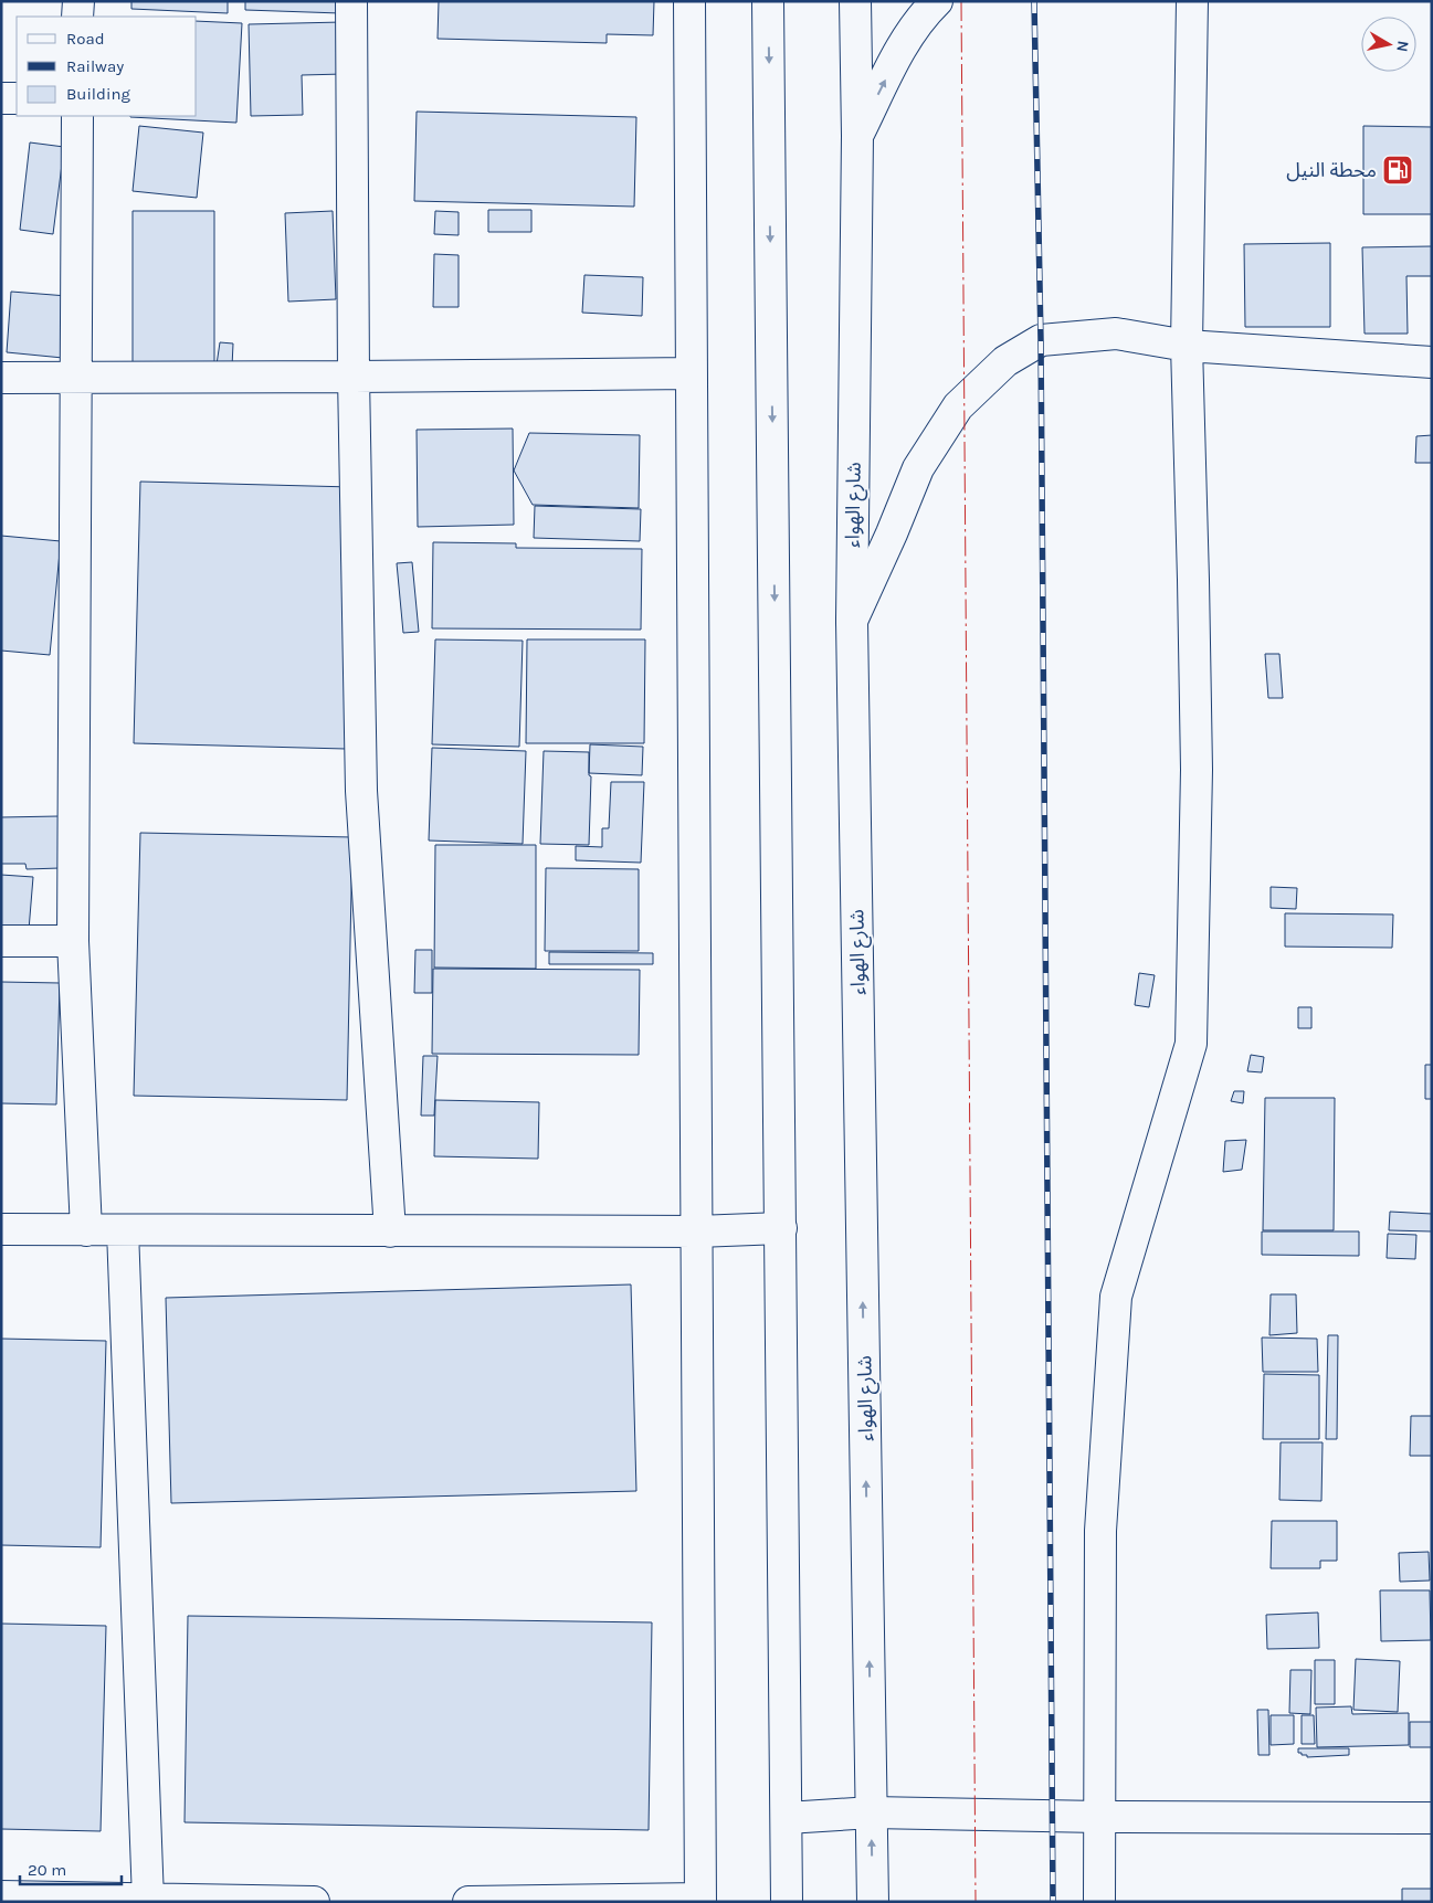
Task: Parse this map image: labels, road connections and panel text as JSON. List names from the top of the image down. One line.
{"streets":{"main road":["شارع الهواء"]},"places":{"fuel station":["محطة النيل"]},"legend":["Road","Railway","Building"],"scale_bar":"20 m","north":"right"}
